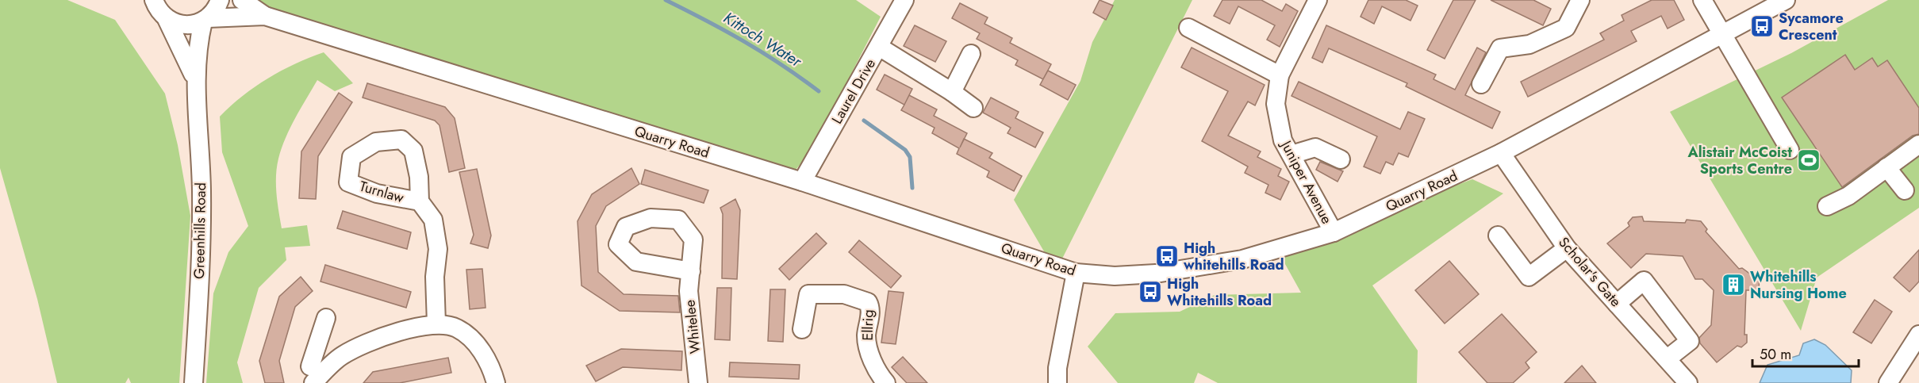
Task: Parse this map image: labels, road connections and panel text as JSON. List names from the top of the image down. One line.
{"streets":{"street":["Laurel Drive","Quarry Road","Juniper Avenue","Turnlaw","Greenhills Road","Scholar's Gate","Ellrig","Whitelee"]},"crossings":[["Laurel Drive","Quarry Road"],["Quarry Road","Juniper Avenue"],["Quarry Road","Greenhills Road"],["Quarry Road","Scholar's Gate"]],"water":["Kittoch Water"],"places":{"bus stop":["Sycamore Crescent","High whitehills Road","High Whitehills Road"],"sports":["Alistair McCoist Sports Centre"],"building":["Whitehills Nursing Home"]},"scale_bar":"50 m"}
